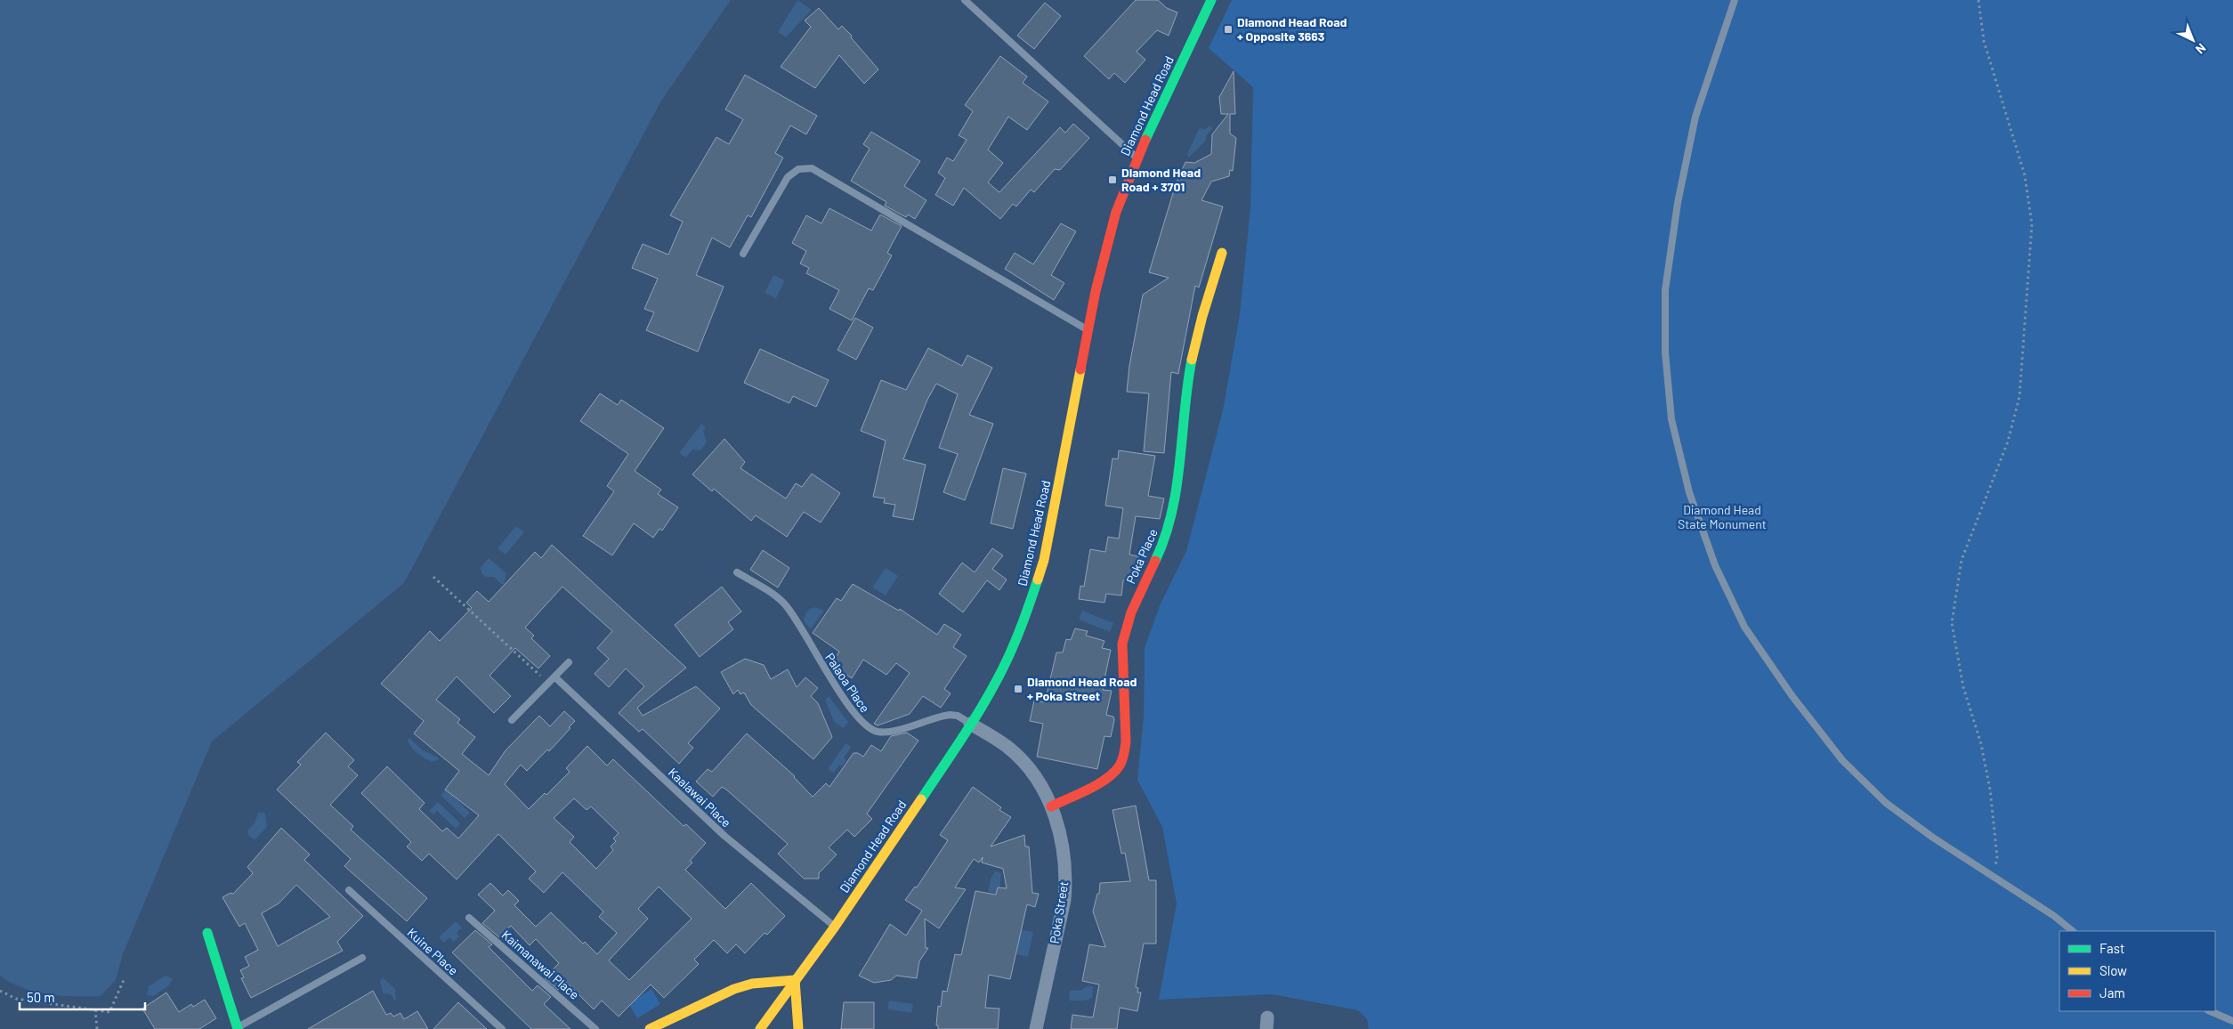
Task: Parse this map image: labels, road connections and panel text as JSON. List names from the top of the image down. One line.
{"streets":{"street":["Diamond Head Road","Poka Place","Poka Street"],"lane":["Palaoa Place","Kaalawai Place","Kuine Place","Kaimanawai Place"]},"crossings":[["Diamond Head Road","Palaoa Place"],["Diamond Head Road","Kaalawai Place"],["Diamond Head Road","Poka Street"],["Poka Place","Poka Street"],["Palaoa Place","Poka Street"]],"parks":["Diamond Head State Monument"],"places":{"transit":["Diamond Head Road + Opposite 3663","Diamond Head Road + 3701","Diamond Head Road + Poka Street"]},"legend":["Fast","Slow","Jam"],"scale_bar":"50 m","north":"bottom right"}
